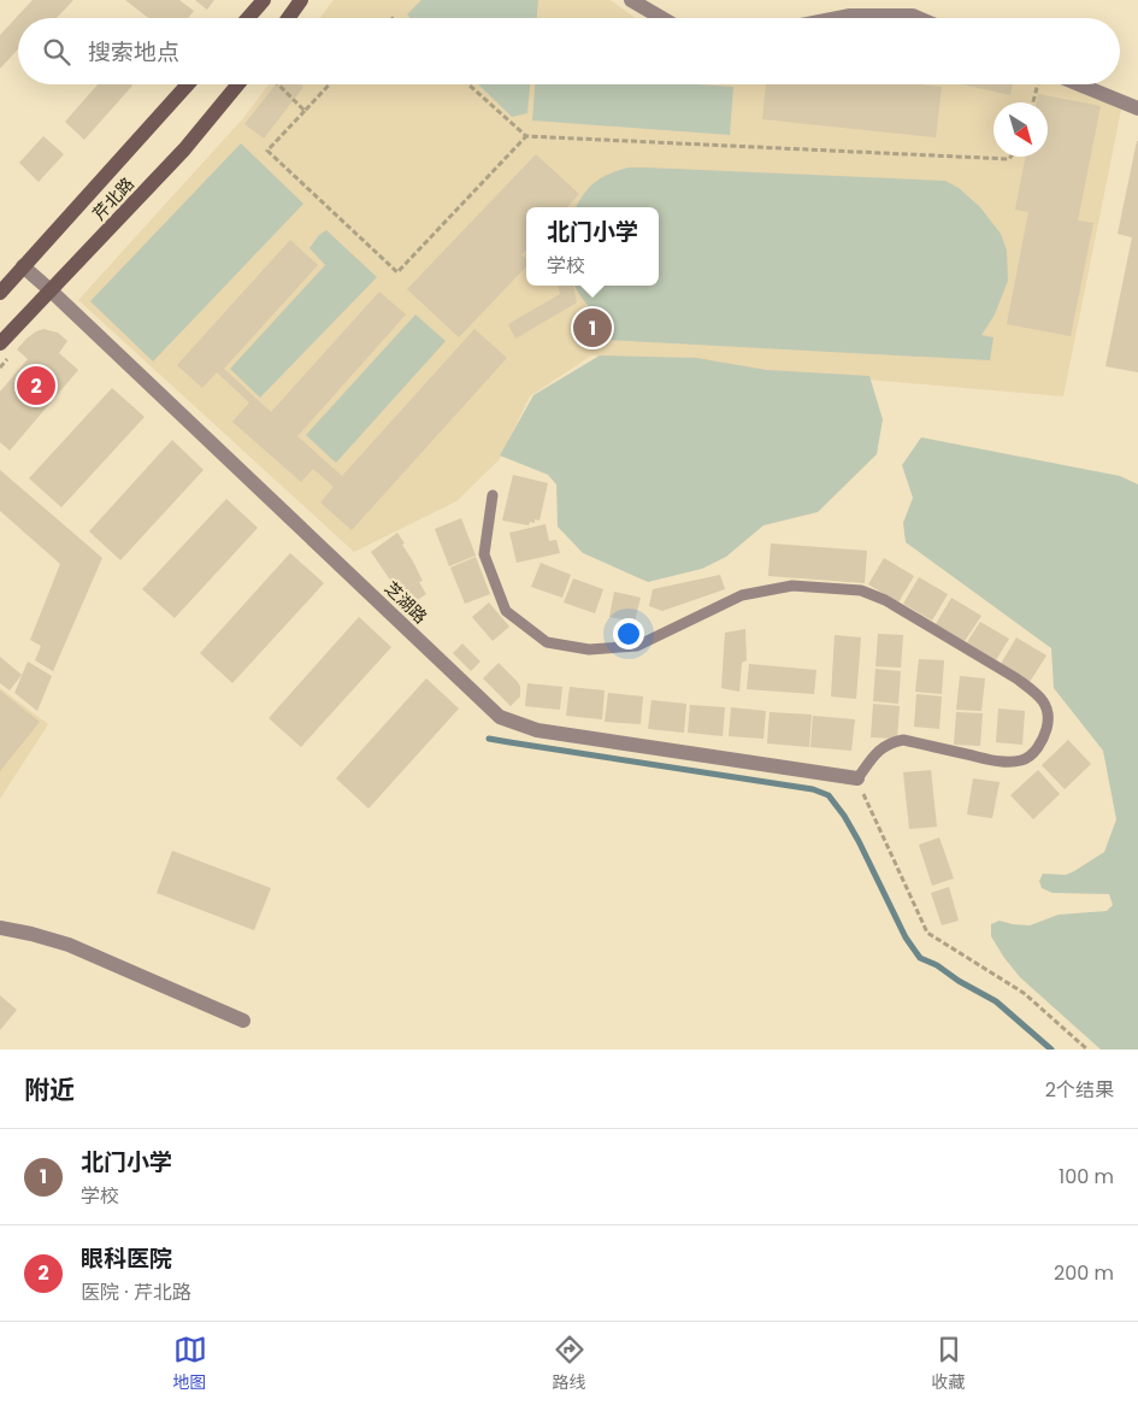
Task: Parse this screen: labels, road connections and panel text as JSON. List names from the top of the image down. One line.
{"streets":{"main road":["芹北路"],"street":["芝湖路"]},"crossings":[["芹北路","芝湖路"]],"north":"bottom right","page":{"search":"搜索地点","popup":["北门小学","学校"],"pins":["1","2"],"heading":["附近","2个结果"],"list":[{"mark":"1","name":"北门小学","note":"学校","value":"100 m"},{"mark":"2","name":"眼科医院","note":"医院 · 芹北路","value":"200 m"}],"nav":["地图","路线","收藏"]}}
